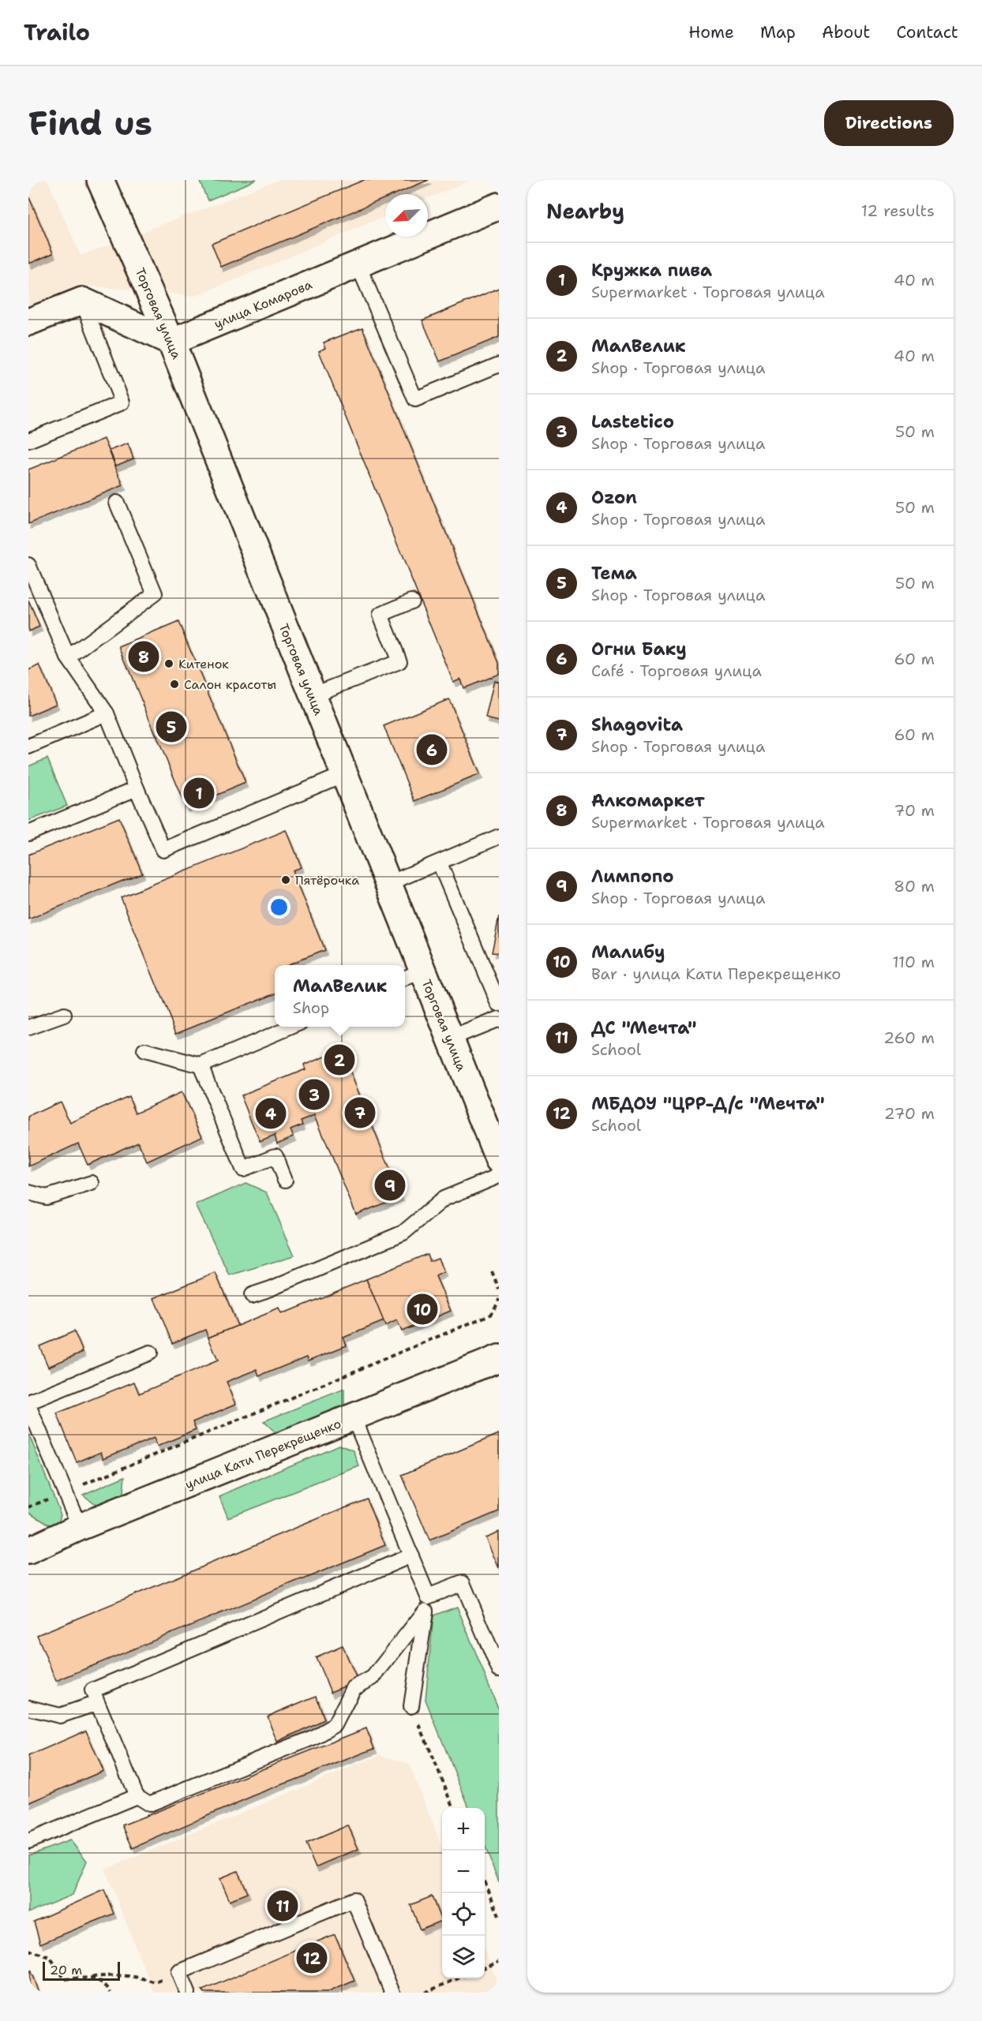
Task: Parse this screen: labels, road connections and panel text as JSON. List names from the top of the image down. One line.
{"streets":{"street":["улица Комарова","Торговая улица","улица Кати Перекрещенко"]},"crossings":[["улица Комарова","Торговая улица"]],"places":["Китенок","Салон красоты","Пятёрочка"],"scale_bar":"20 m","north":"bottom left","page":{"header":"Trailo","nav":["Home","Map","About","Contact"],"buttons":"Directions","title":"Find us","heading":["Nearby","12 results"],"list":[{"mark":"1","name":"Кружка пива","note":"Supermarket · Торговая улица","value":"40 m"},{"mark":"2","name":"МалВелик","note":"Shop · Торговая улица","value":"40 m"},{"mark":"3","name":"Lastetico","note":"Shop · Торговая улица","value":"50 m"},{"mark":"4","name":"Ozon","note":"Shop · Торговая улица","value":"50 m"},{"mark":"5","name":"Тема","note":"Shop · Торговая улица","value":"50 m"},{"mark":"6","name":"Огни Баку","note":"Café · Торговая улица","value":"60 m"},{"mark":"7","name":"Shagovita","note":"Shop · Торговая улица","value":"60 m"},{"mark":"8","name":"Алкомаркет","note":"Supermarket · Торговая улица","value":"70 m"},{"mark":"9","name":"Лимпопо","note":"Shop · Торговая улица","value":"80 m"},{"mark":"10","name":"Малибу","note":"Bar · улица Кати Перекрещенко","value":"110 m"},{"mark":"11","name":"ДС \"Мечта\"","note":"School","value":"260 m"},{"mark":"12","name":"МБДОУ \"ЦРР-Д/с \"Мечта\"","note":"School","value":"270 m"}],"pins":["8","5","6","1","2","3","7","4","9","10","11","12"],"popup":["МалВелик","Shop"],"map_buttons":["+","−"],"scale":"20 m"}}
